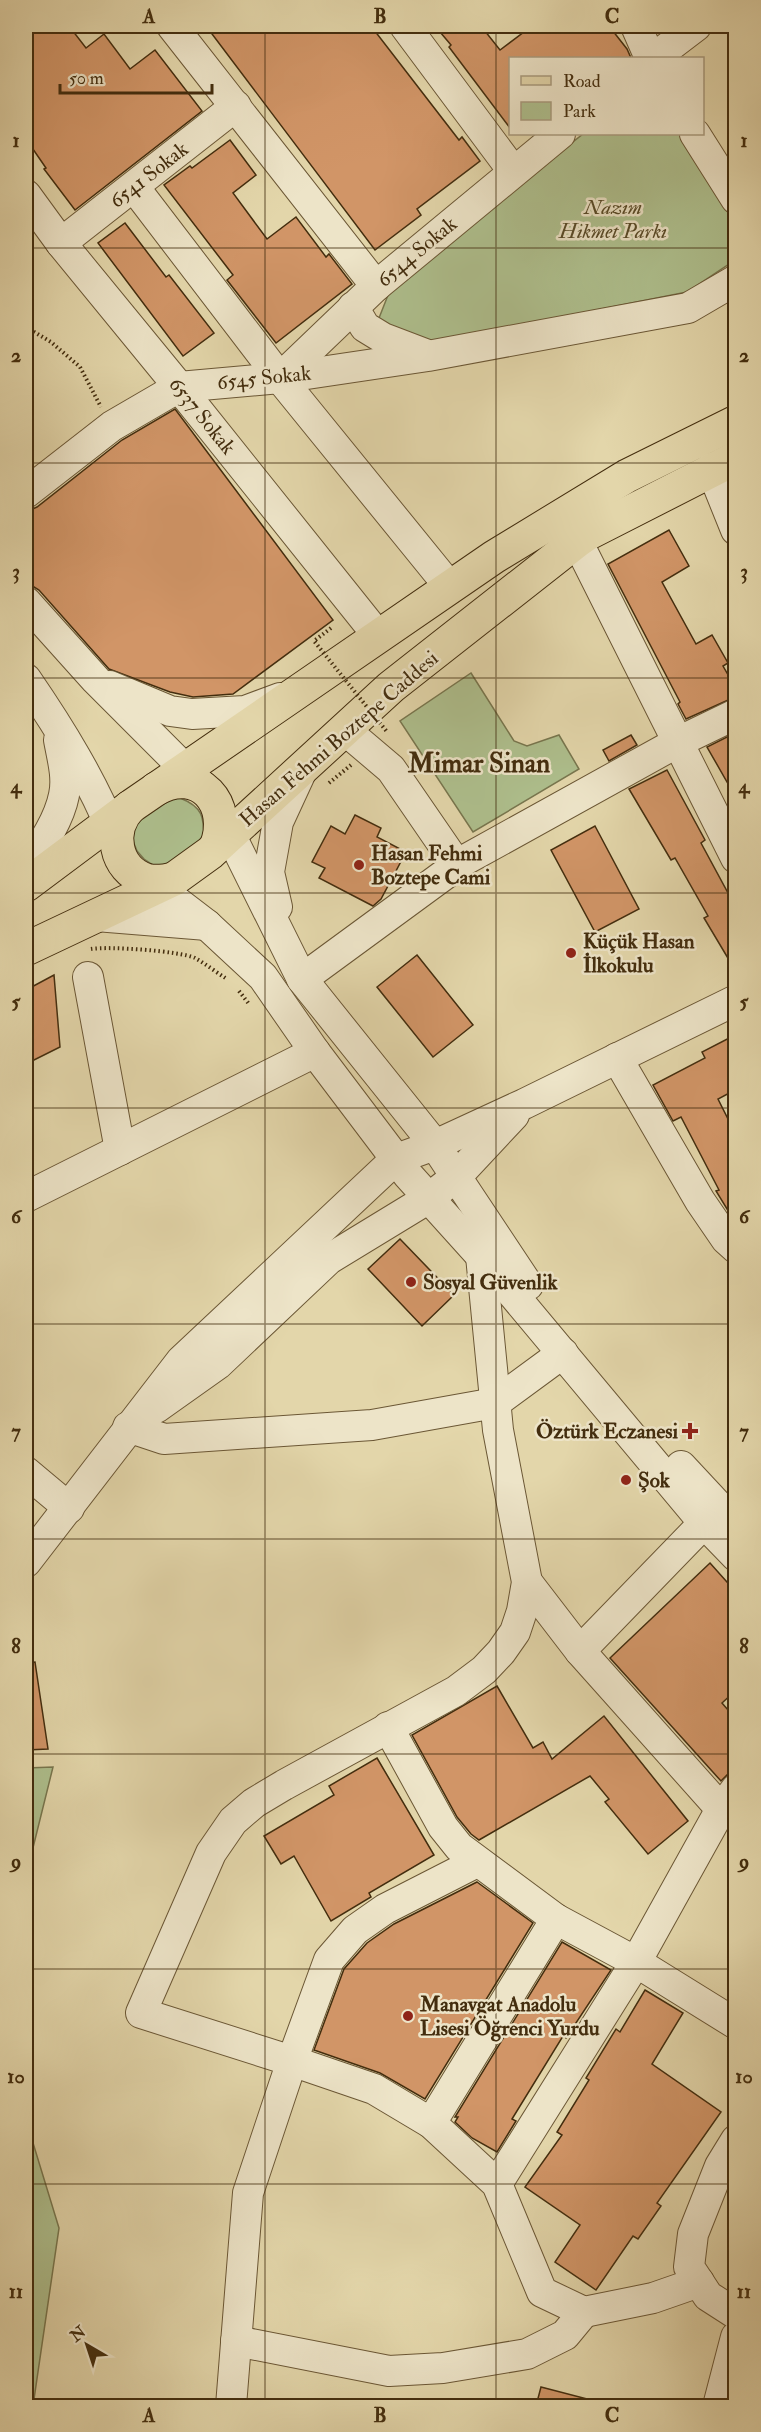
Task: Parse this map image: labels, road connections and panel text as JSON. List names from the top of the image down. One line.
{"streets":{"main road":["Hasan Fehmi Boztepe Caddesi"],"street":["6541 Sokak","6544 Sokak","6545 Sokak","6537 Sokak"]},"crossings":[["6541 Sokak","6537 Sokak"],["6544 Sokak","6545 Sokak"],["6545 Sokak","6537 Sokak"]],"districts":["Mimar Sinan"],"parks":["Nazım Hikmet Parkı"],"places":{"other":["Hasan Fehmi Boztepe Cami","Küçük Hasan İlkokulu","Sosyal Güvenlik","Şok","Manavgat Anadolu Lisesi Öğrenci Yurdu"],"health":["Öztürk Eczanesi"]},"legend":["Road","Park"],"scale_bar":"50 m","north":"top left","grid":{"columns":["A","B","C"],"rows":["1","2","3","4","5","6","7","8","9","10","11"]}}
